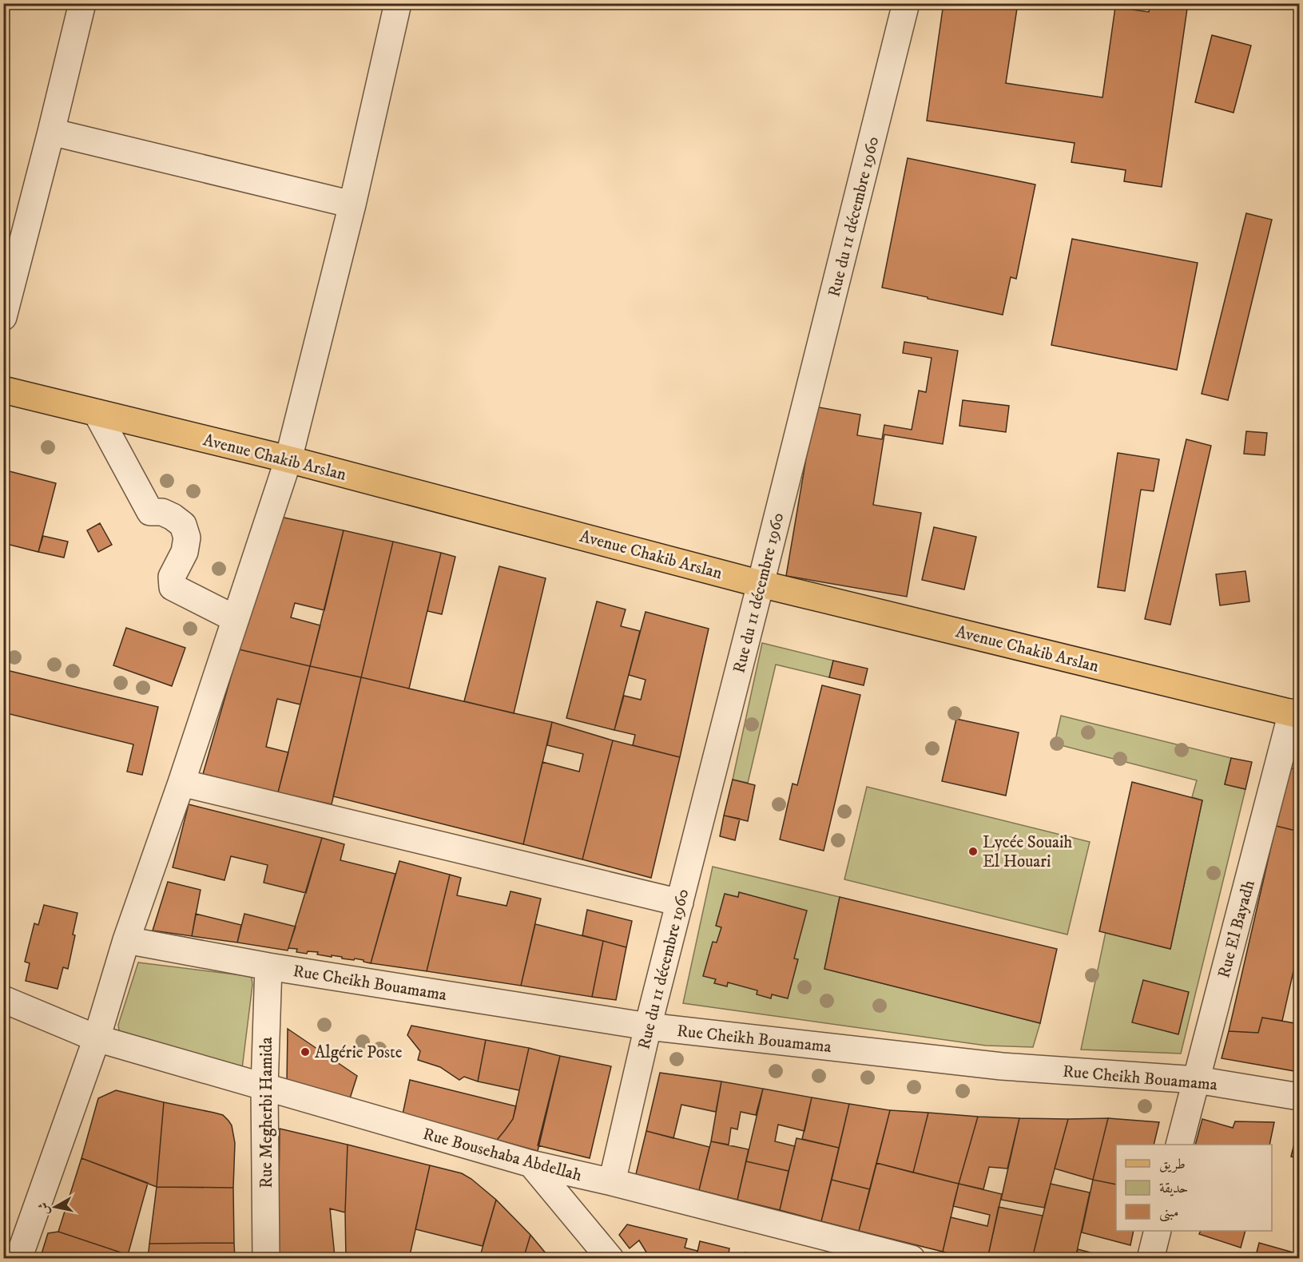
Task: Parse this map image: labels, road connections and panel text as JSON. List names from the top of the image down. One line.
{"streets":{"main road":["Avenue Chakib Arslan"],"street":["Rue du 11 décembre 1960","Rue El Bayadh","Rue Cheikh Bouamama","Rue Megherbi Hamida","Rue Bousehaba Abdellah"]},"crossings":[["Rue du 11 décembre 1960","Avenue Chakib Arslan"],["Rue du 11 décembre 1960","Rue Cheikh Bouamama"],["Rue du 11 décembre 1960","Rue Bousehaba Abdellah"],["Avenue Chakib Arslan","Rue El Bayadh"],["Rue El Bayadh","Rue Cheikh Bouamama"],["Rue Cheikh Bouamama","Rue Megherbi Hamida"],["Rue Megherbi Hamida","Rue Bousehaba Abdellah"]],"places":["Lycée Souaih El Houari","Algérie Poste"],"legend":["طريق","حديقة","مبنى"],"north":"left"}
